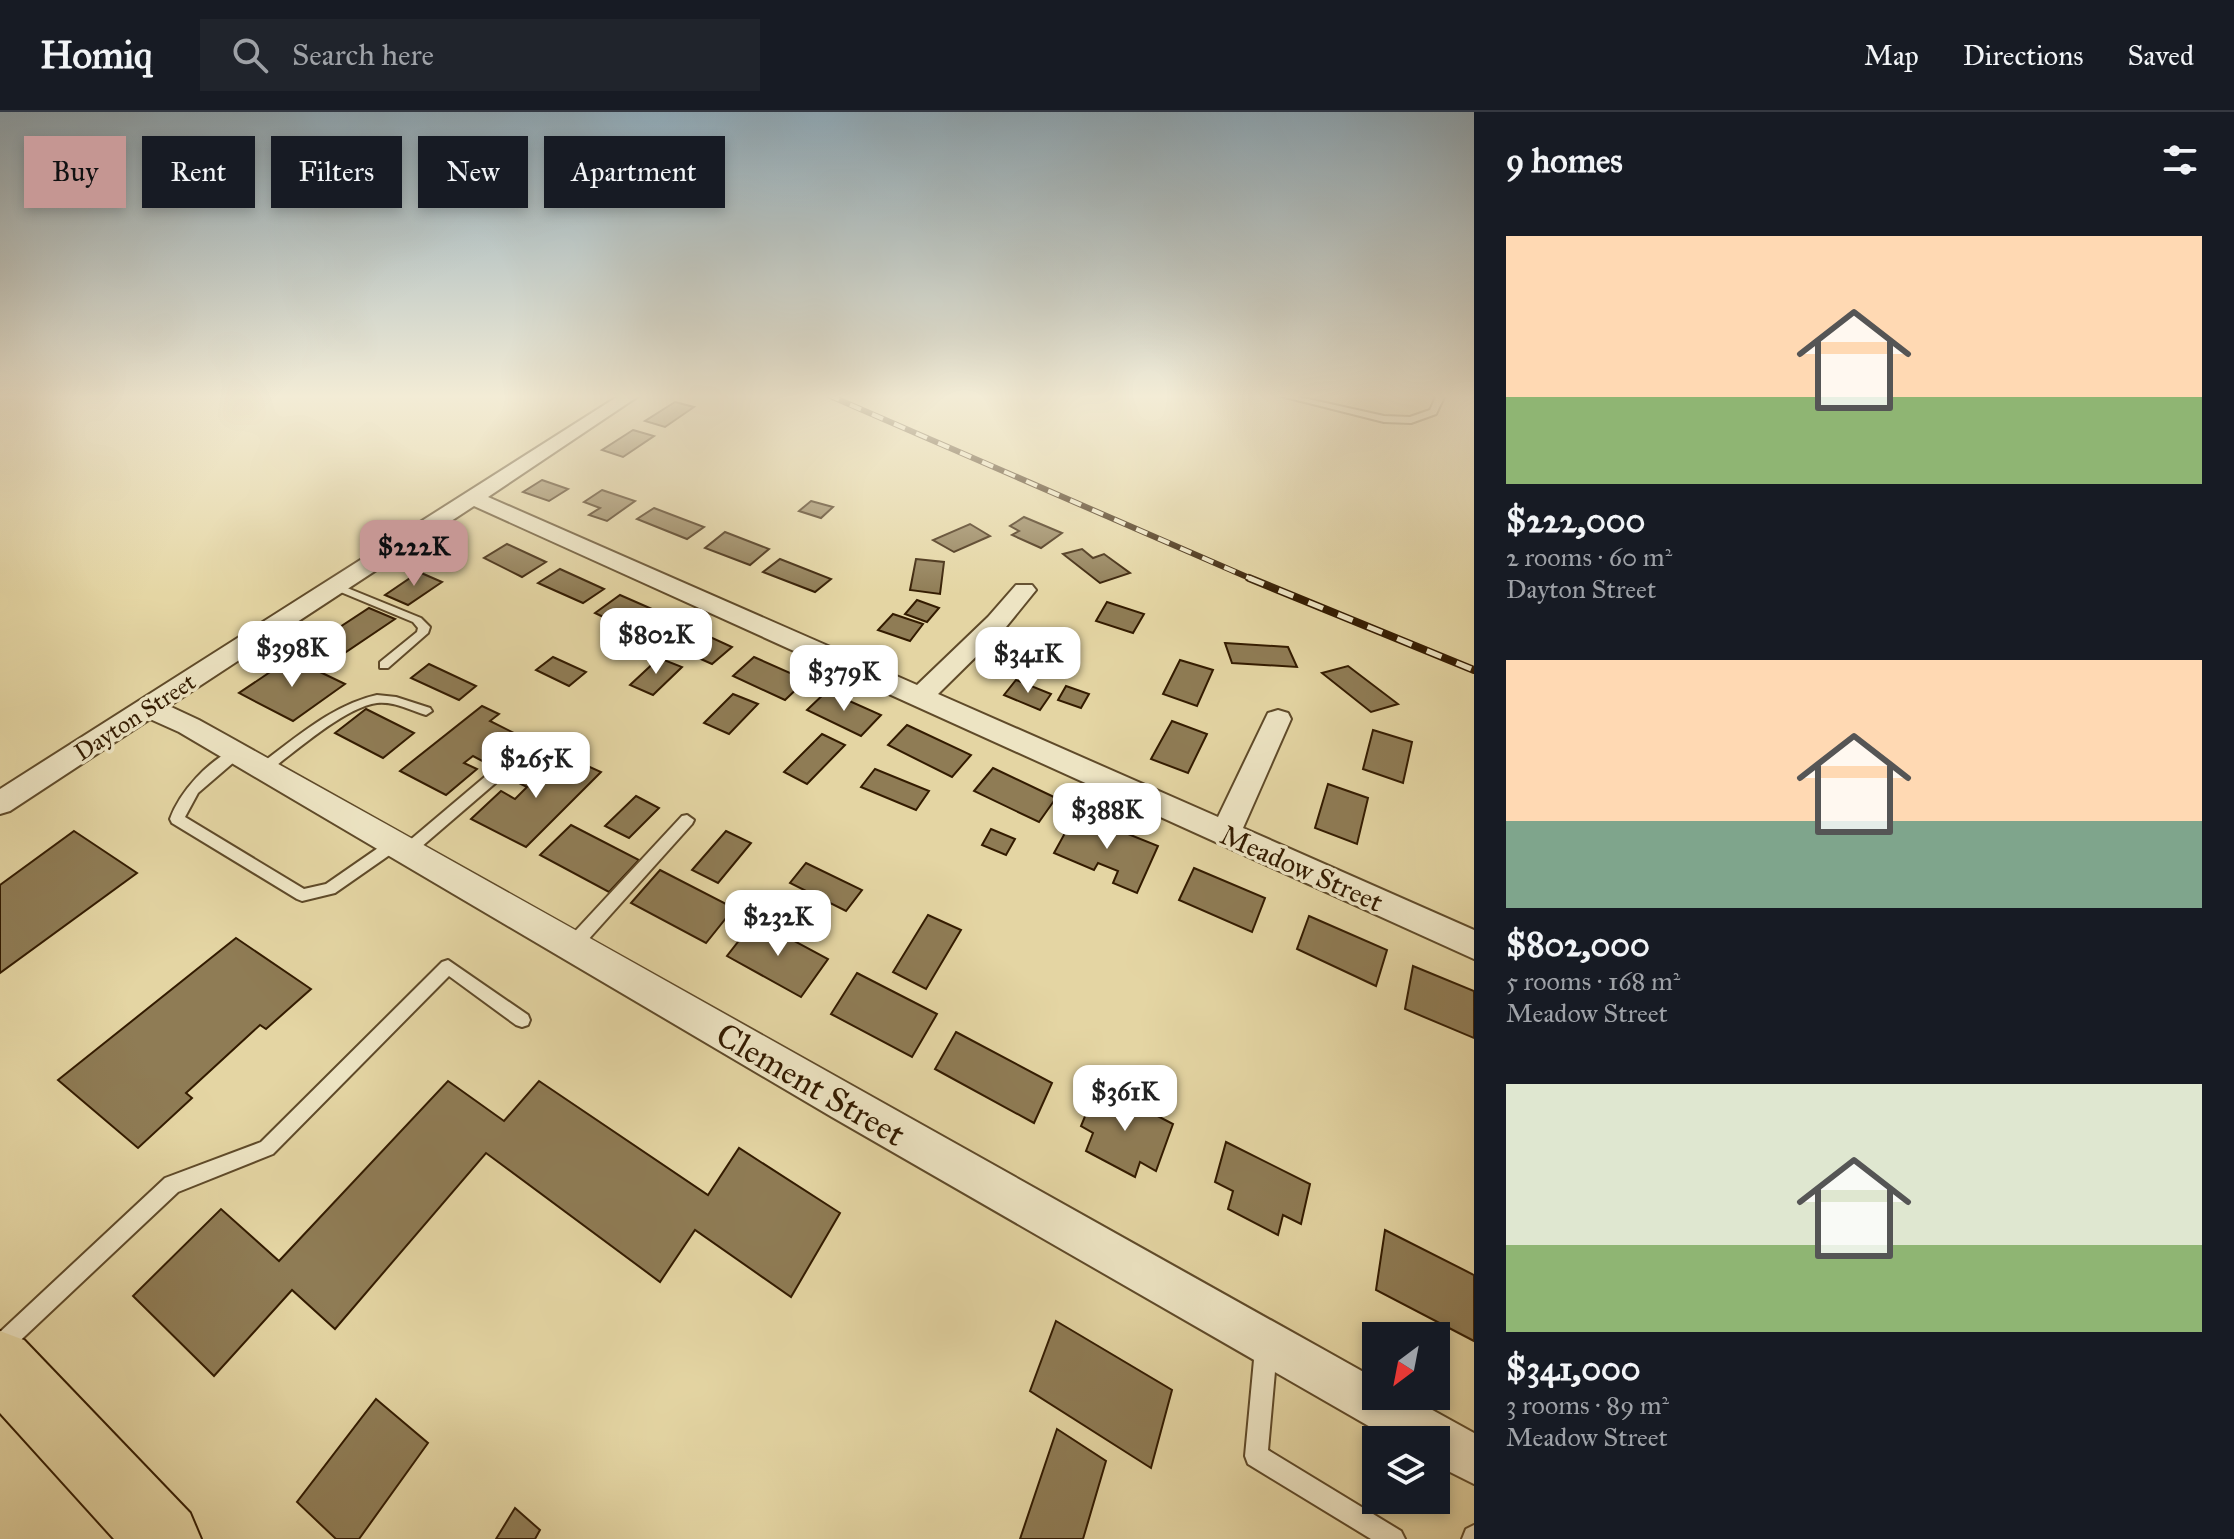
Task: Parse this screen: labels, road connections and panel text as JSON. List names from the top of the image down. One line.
{"streets":{"street":["Dayton Street","Meadow Street","Clement Street"]},"crossings":[["Dayton Street","Meadow Street"],["Dayton Street","Clement Street"]],"north":"bottom left","page":{"header":"Homiq","search":"Search here","nav":["Map","Directions","Saved"],"heading":"9 homes","chip":["Buy","Rent","Filters","New","Apartment"],"list":[{"name":"$222,000","note":"2 rooms · 60 m² · Dayton Street"},{"name":"$802,000","note":"5 rooms · 168 m² · Meadow Street"},{"name":"$341,000","note":"3 rooms · 89 m² · Meadow Street"}],"price":["$222K","$802K","$398K","$341K","$379K","$265K","$388K","$232K","$361K"]}}
